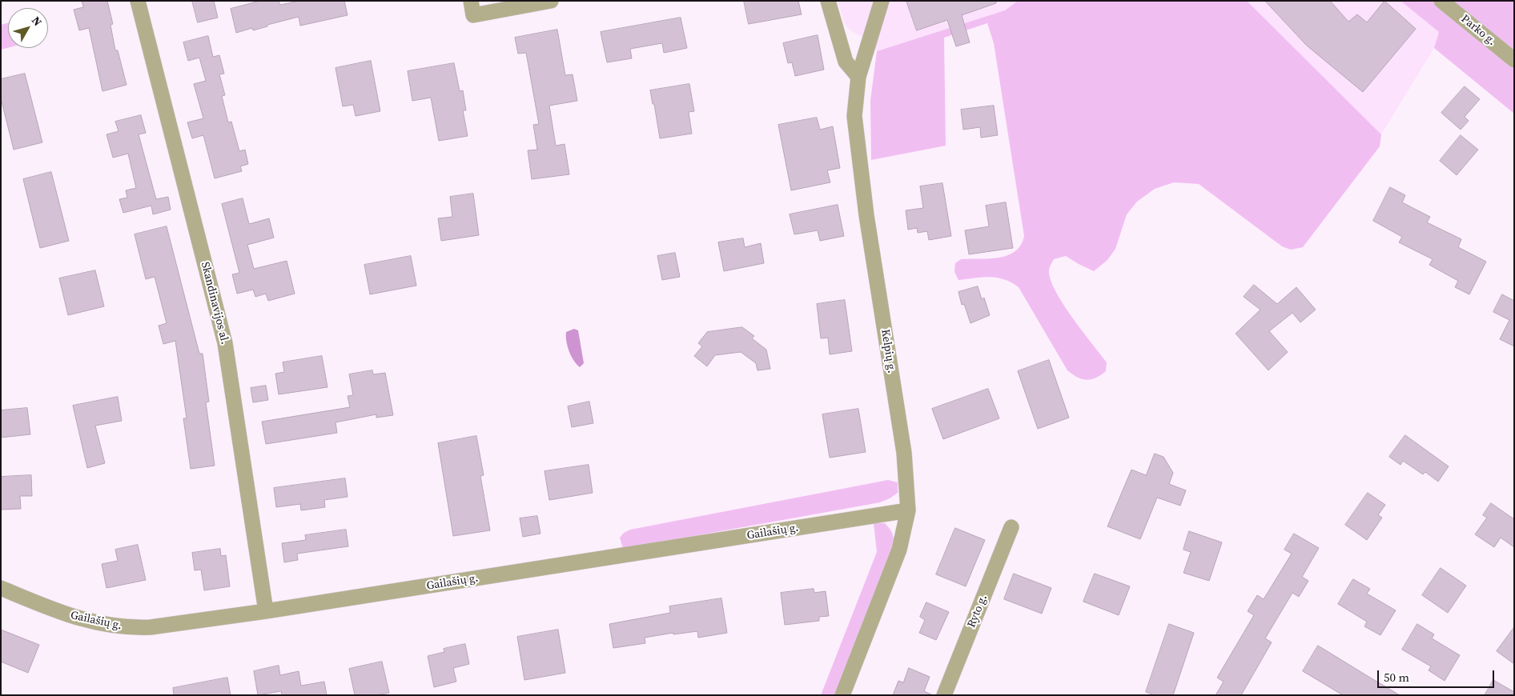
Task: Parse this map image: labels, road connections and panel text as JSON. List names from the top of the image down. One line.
{"streets":{"street":["Parko g.","Skandinavijos al.","Kelpių g.","Gailašių g.","Ryto g."]},"crossings":[["Skandinavijos al.","Gailašių g."],["Kelpių g.","Gailašių g."]],"scale_bar":"50 m","north":"top right"}
